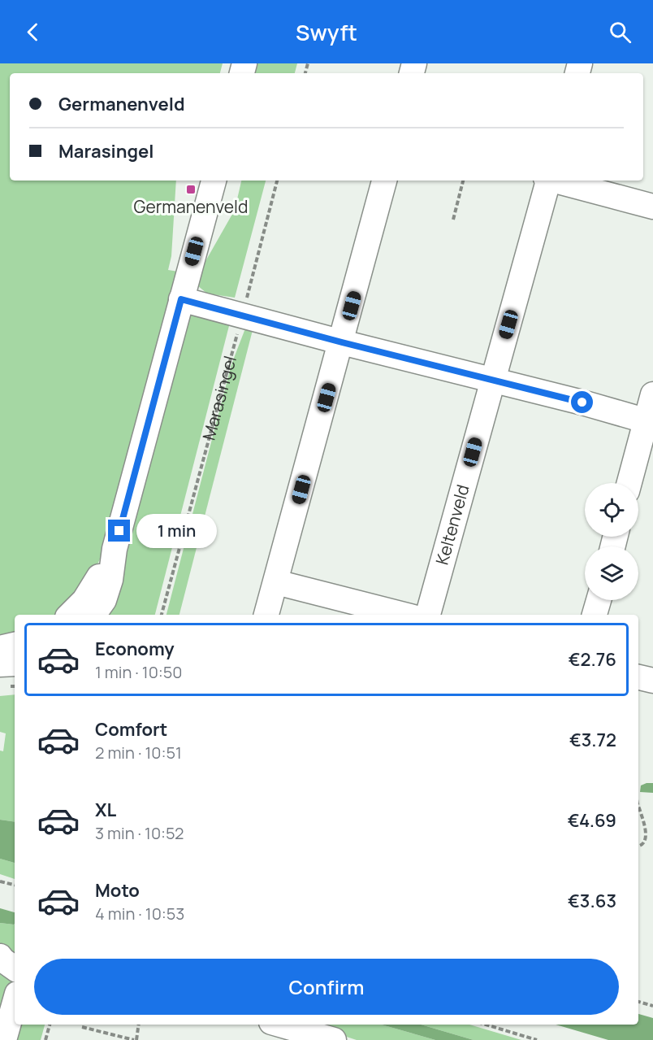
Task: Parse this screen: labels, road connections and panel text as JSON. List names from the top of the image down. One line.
{"streets":{"street":["Keltenveld"],"path":["Marasingel"]},"places":{"transit":["Germanenveld"]},"page":{"header":"Swyft","banner":["Germanenveld","Marasingel"],"bubble":"1 min","list":[{"name":"Economy","note":"1 min · 10:50","value":"€2.76"},{"name":"Comfort","note":"2 min · 10:51","value":"€3.72"},{"name":"XL","note":"3 min · 10:52","value":"€4.69"},{"name":"Moto","note":"4 min · 10:53","value":"€3.63"}],"buttons":"Confirm"}}
